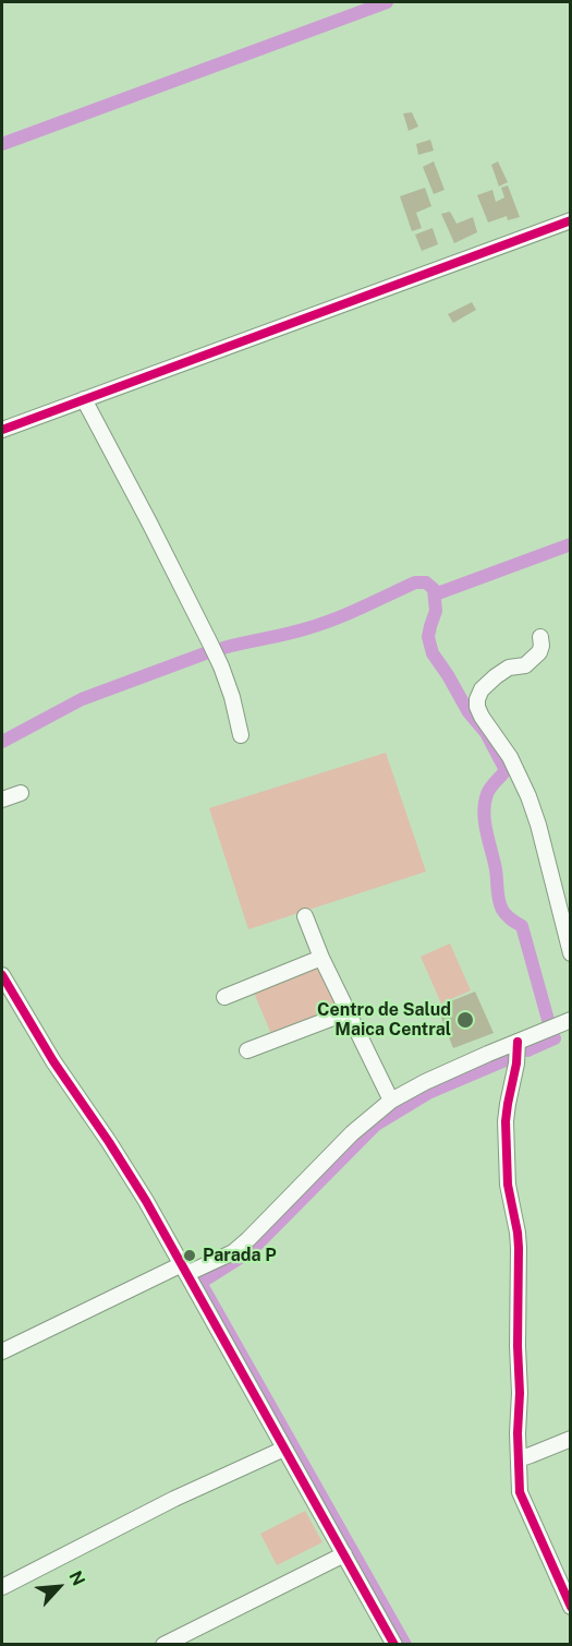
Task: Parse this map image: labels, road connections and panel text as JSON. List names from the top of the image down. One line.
{"places":["Centro de Salud Maica Central","Parada P"],"north":"top right"}
